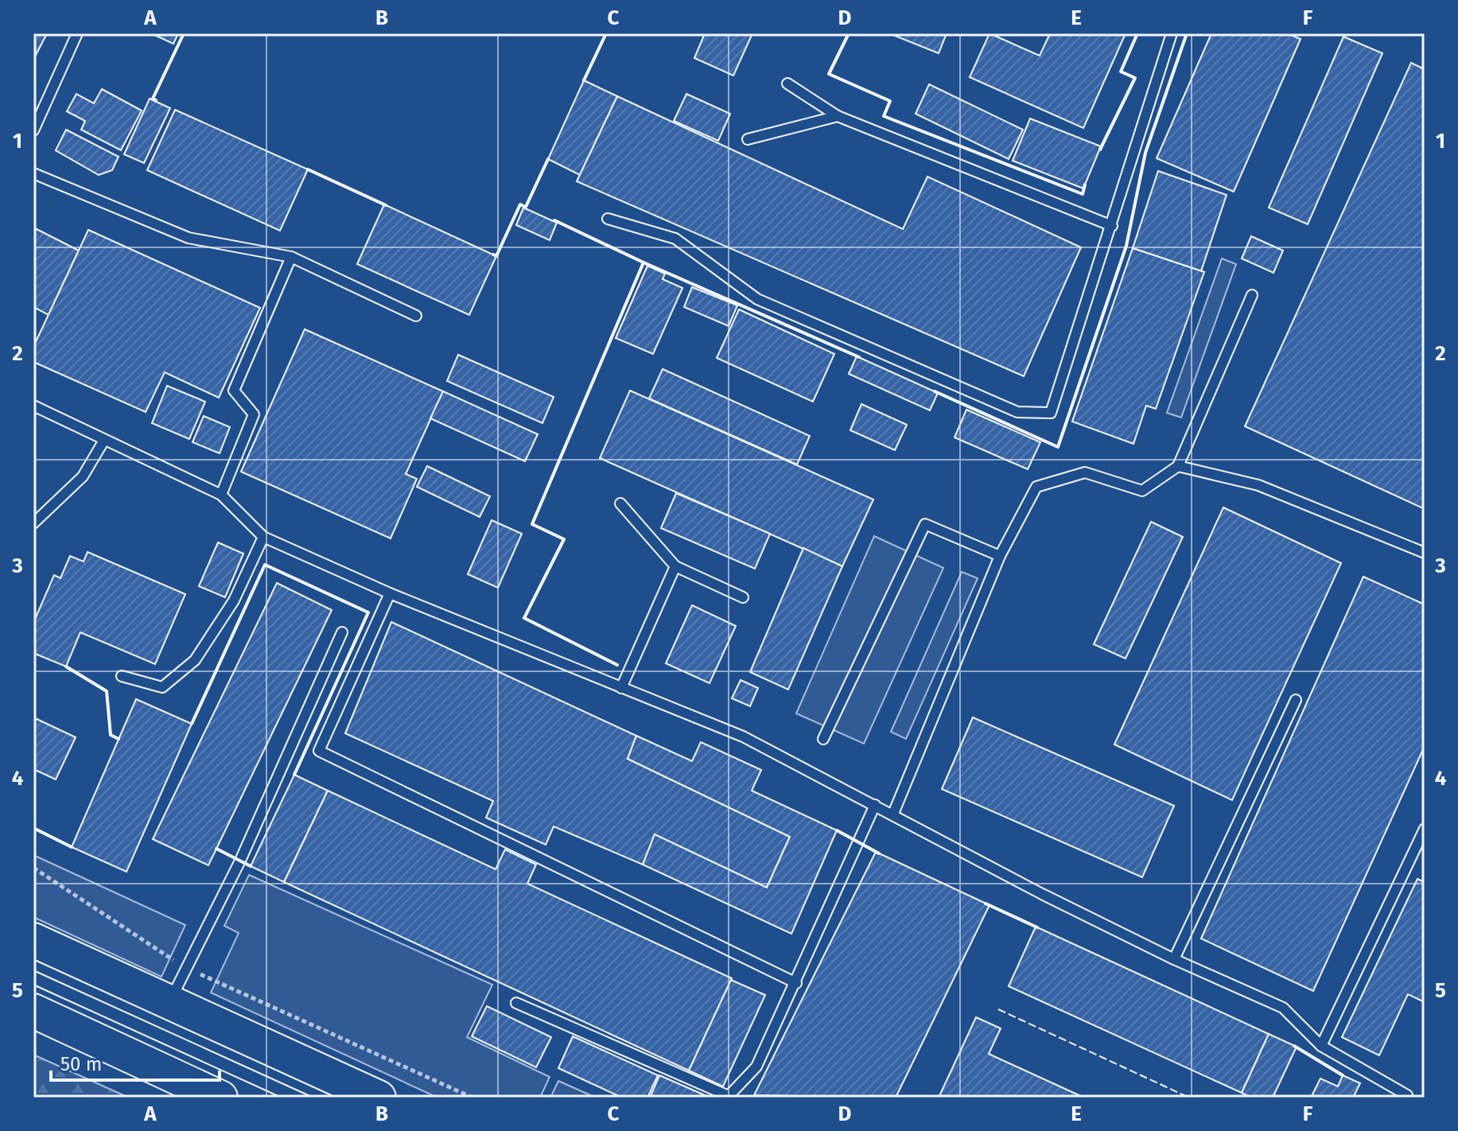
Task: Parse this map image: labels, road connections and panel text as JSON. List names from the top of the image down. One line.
{"scale_bar":"50 m","grid":{"columns":["A","B","C","D","E","F"],"rows":["1","2","3","4","5"]}}
